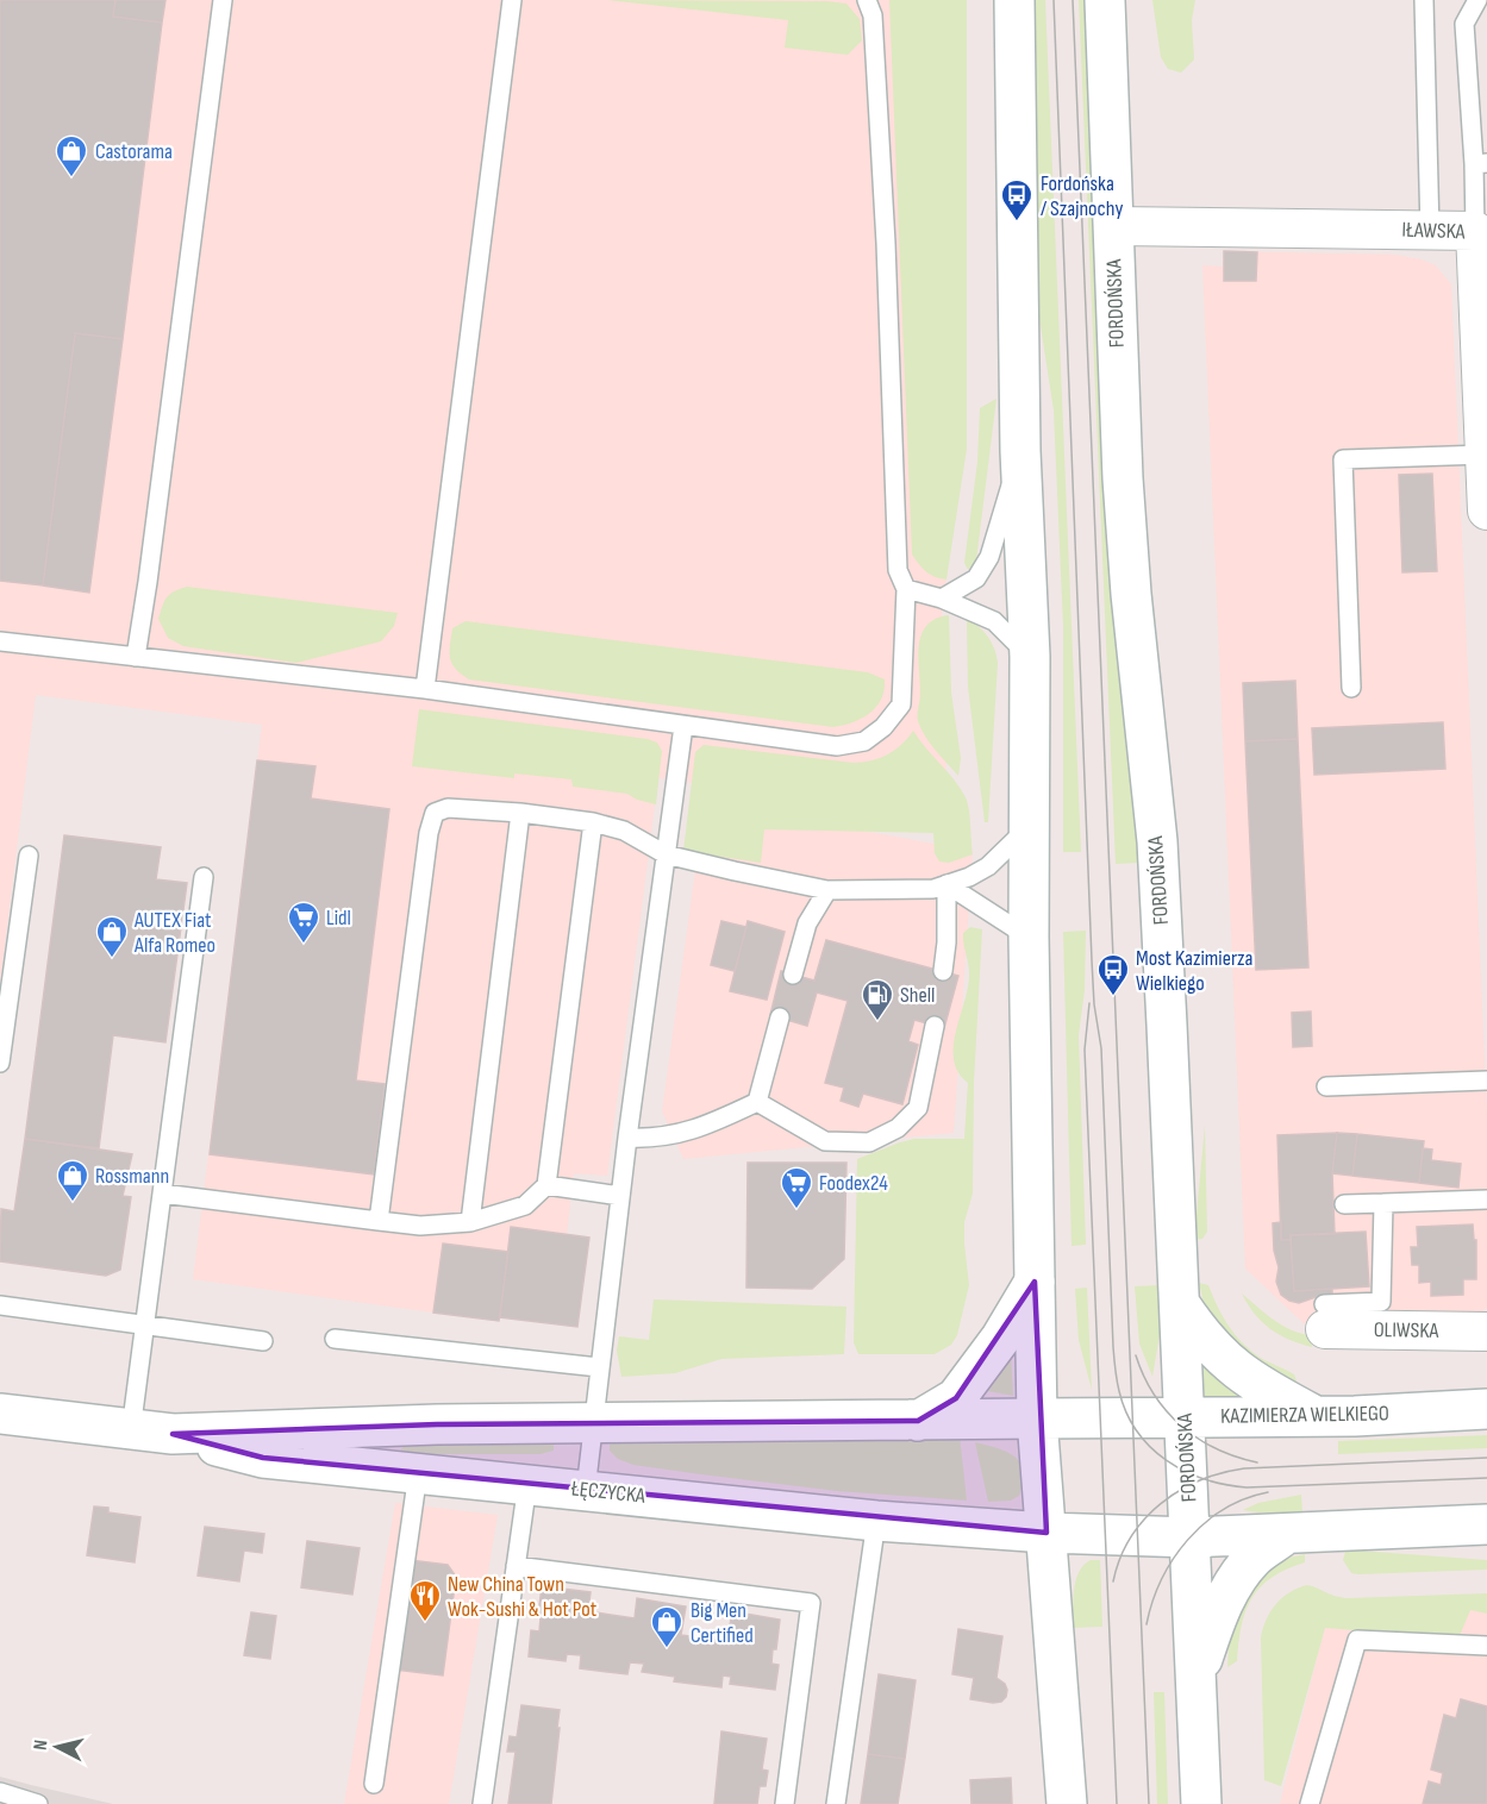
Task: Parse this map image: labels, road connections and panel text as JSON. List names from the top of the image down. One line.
{"streets":{"main road":["FORDOŃSKA","KAZIMIERZA WIELKIEGO","ŁĘCZYCKA"],"street":["IŁAWSKA","OLIWSKA"]},"crossings":[["IŁAWSKA","FORDOŃSKA"],["FORDOŃSKA","KAZIMIERZA WIELKIEGO"],["KAZIMIERZA WIELKIEGO","ŁĘCZYCKA"]],"places":{"shop":["Castorama","AUTEX Fiat Alfa Romeo","Rossmann","Big Men Certified"],"bus stop":["Fordońska / Szajnochy","Most Kazimierza Wielkiego"],"supermarket":["Lidl","Foodex24"],"fuel station":["Shell"],"restaurant":["New China Town Wok-Sushi & Hot Pot"]},"north":"left"}
